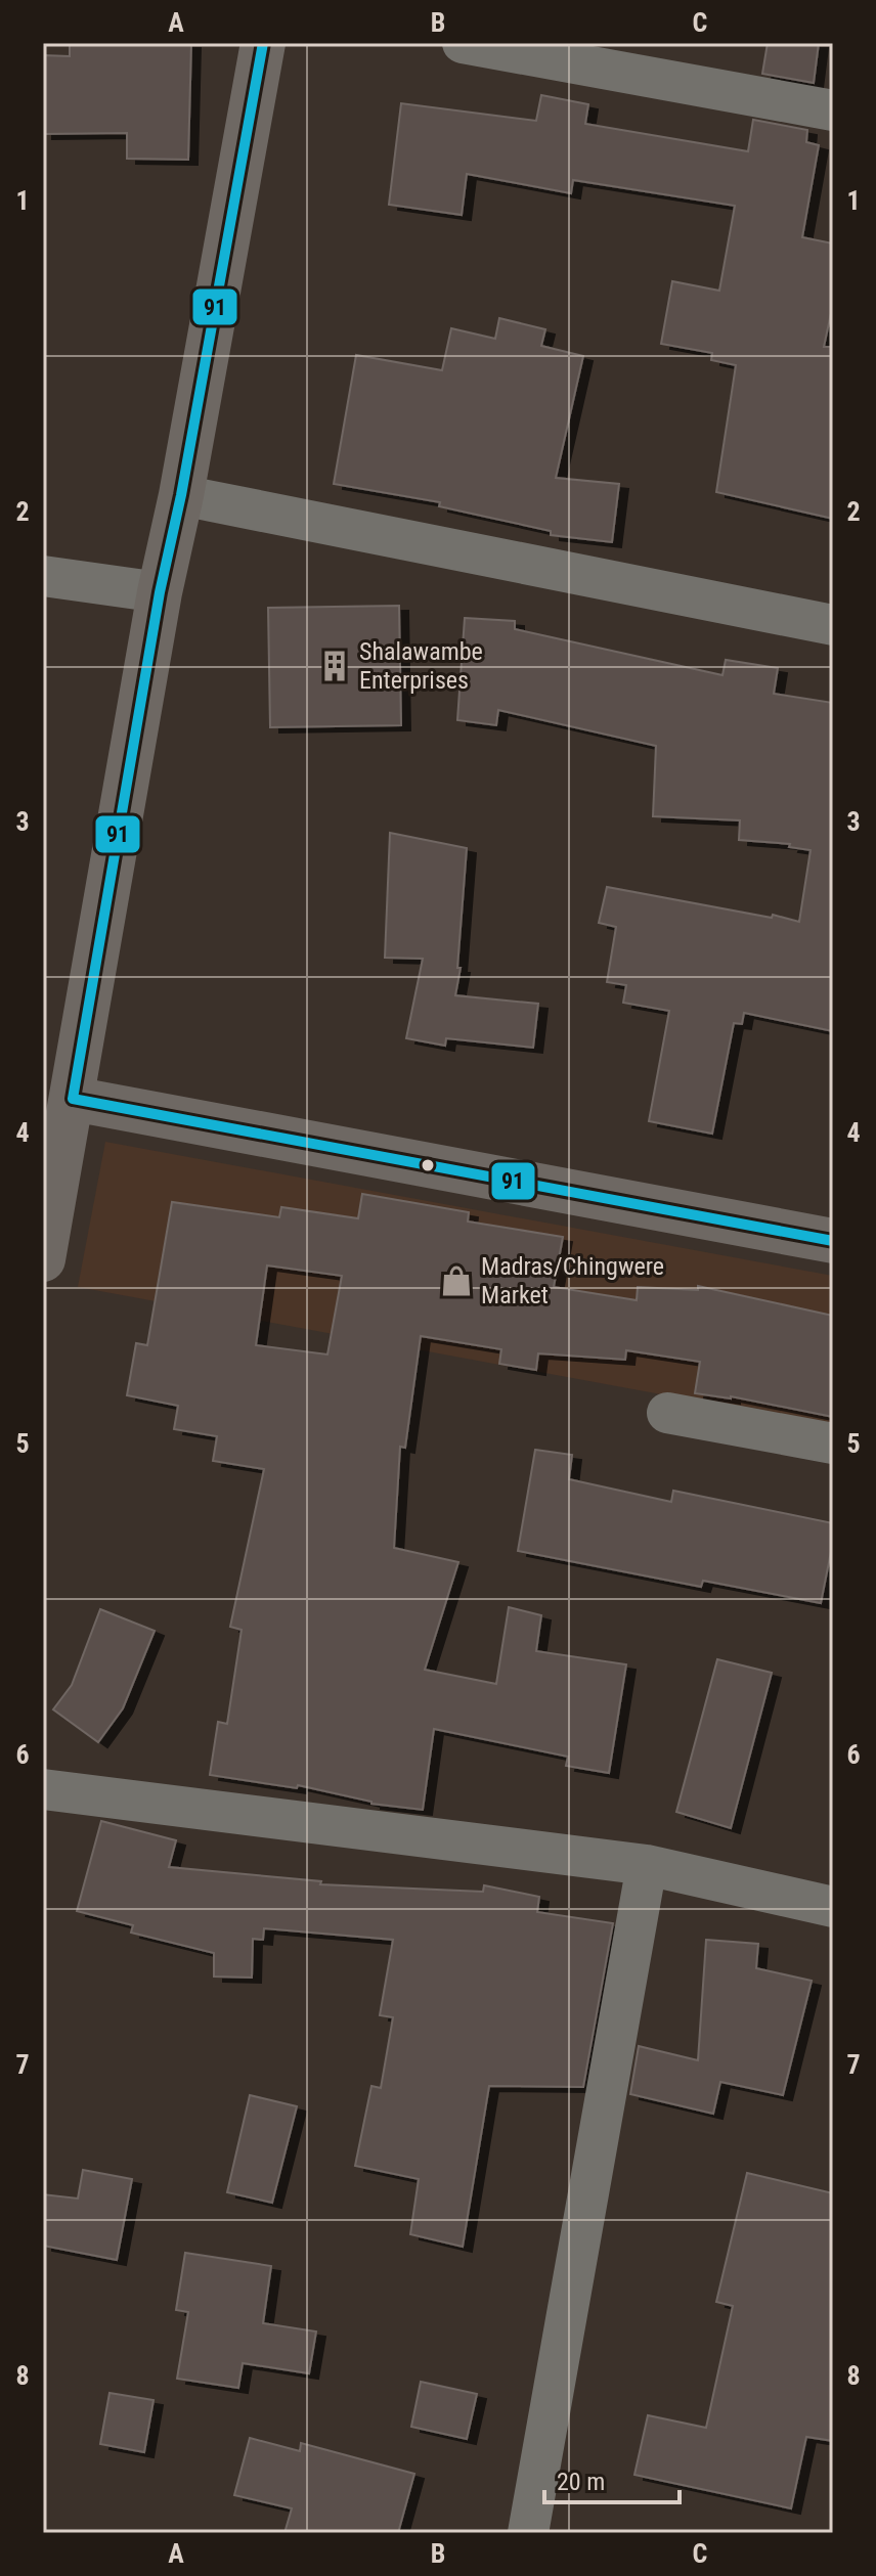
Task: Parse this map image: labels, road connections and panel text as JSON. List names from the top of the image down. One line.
{"places":{"building":["Shalawambe Enterprises"],"shop":["Madras/Chingwere Market"]},"lines":["transit line 91"],"scale_bar":"20 m","grid":{"columns":["A","B","C"],"rows":["1","2","3","4","5","6","7","8"]}}
